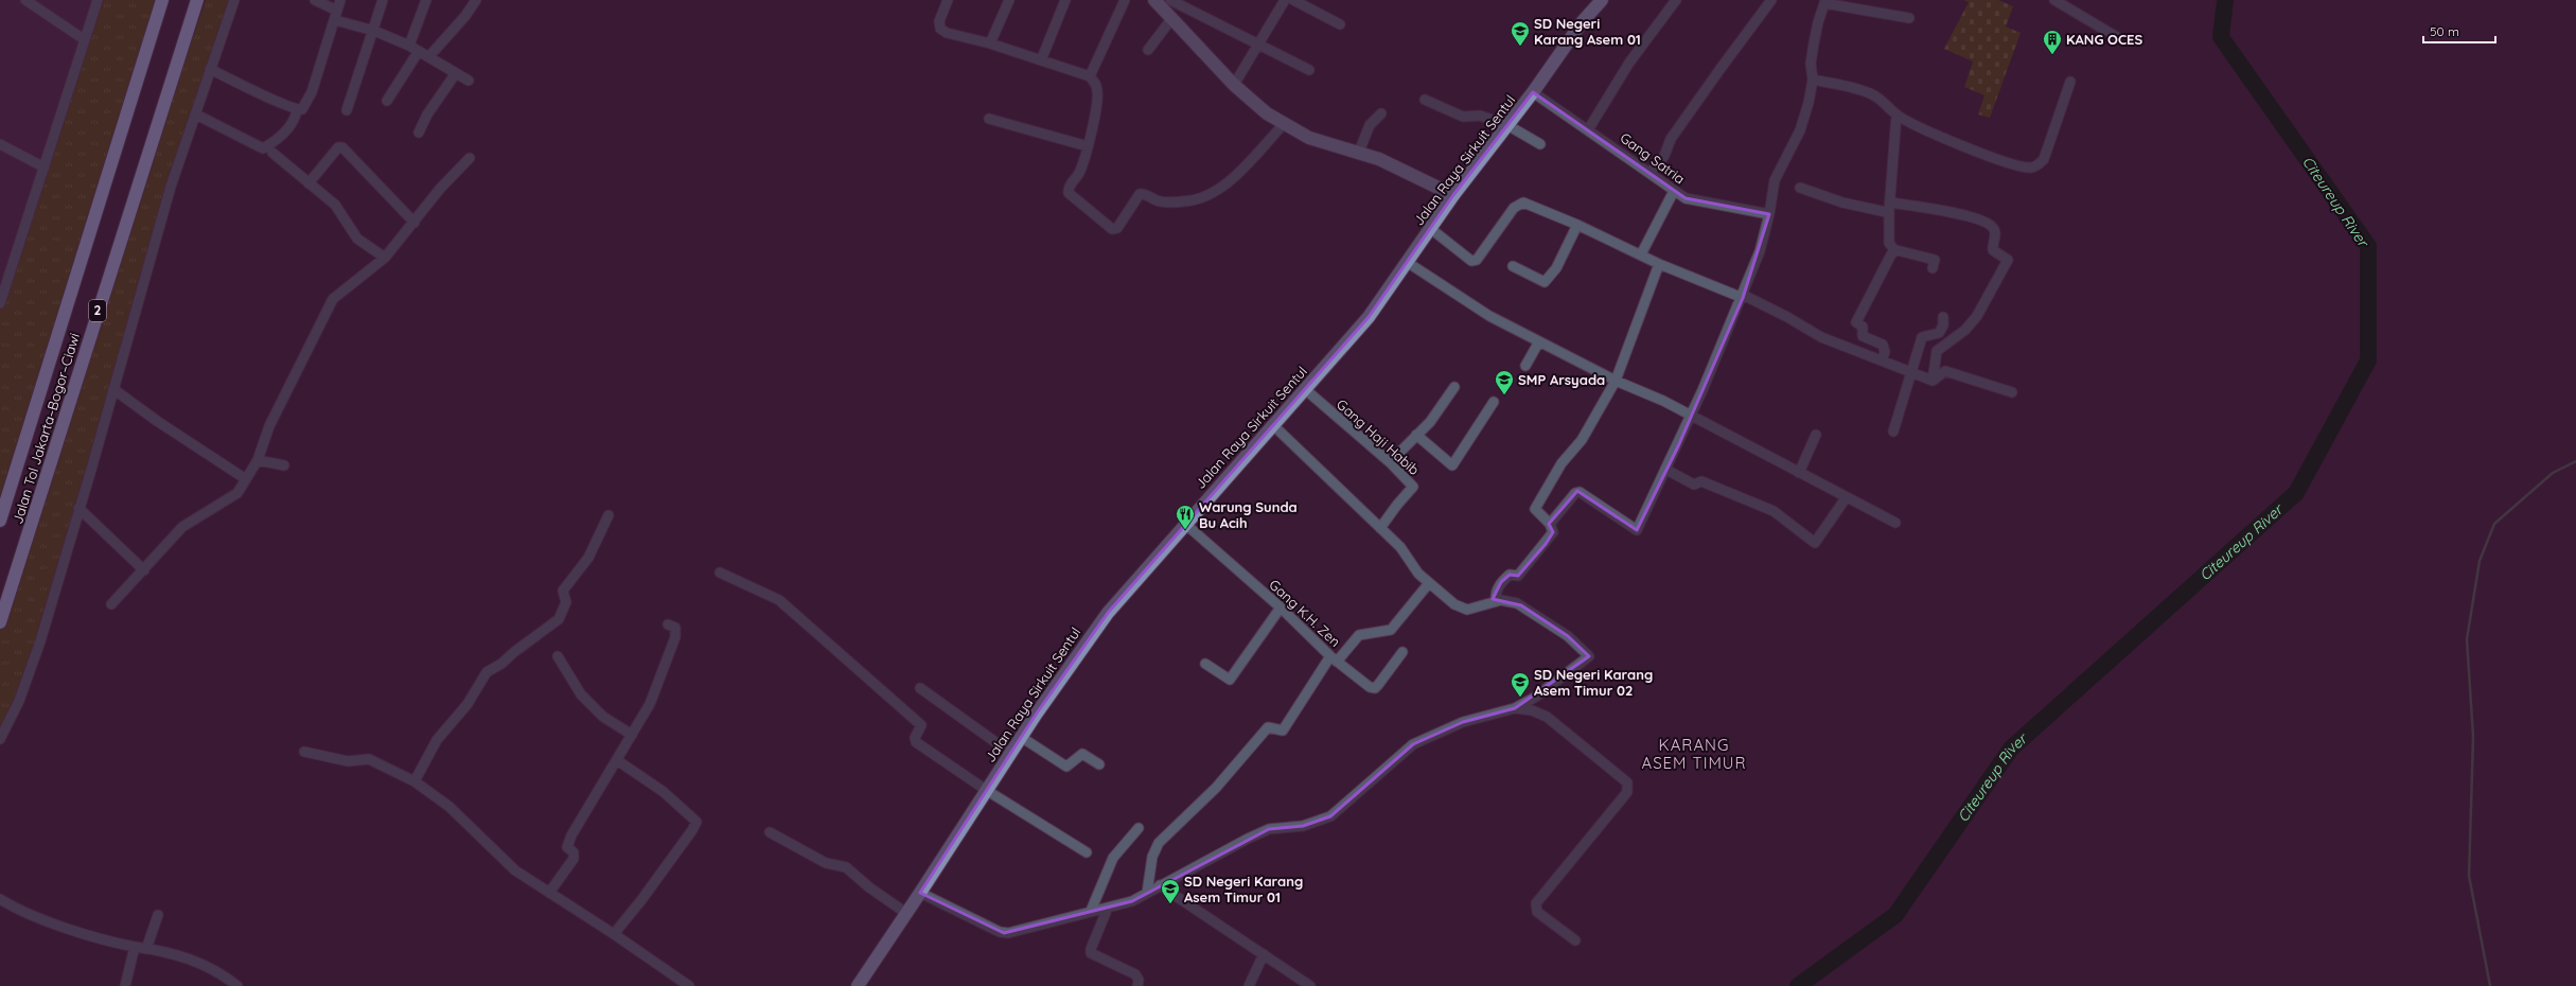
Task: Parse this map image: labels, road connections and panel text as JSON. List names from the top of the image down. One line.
{"streets":{"highway":["2","Jalan Tol Jakarta–Bogor–Ciawi"],"main road":["Jalan Raya Sirkuit Sentul"],"street":["Gang Satria","Gang Haji Habib","Gang K.H. Zen"]},"crossings":[["Gang Satria","Jalan Raya Sirkuit Sentul"],["Jalan Raya Sirkuit Sentul","Gang Haji Habib"],["Jalan Raya Sirkuit Sentul","Gang K.H. Zen"]],"districts":["KARANG ASEM TIMUR"],"water":["Citeureup River"],"places":{"school or university":["SD Negeri Karang Asem 01","SMP Arsyada","SD Negeri Karang Asem Timur 02","SD Negeri Karang Asem Timur 01"],"building":["KANG OCES"],"restaurant":["Warung Sunda Bu Acih"]},"scale_bar":"50 m"}
